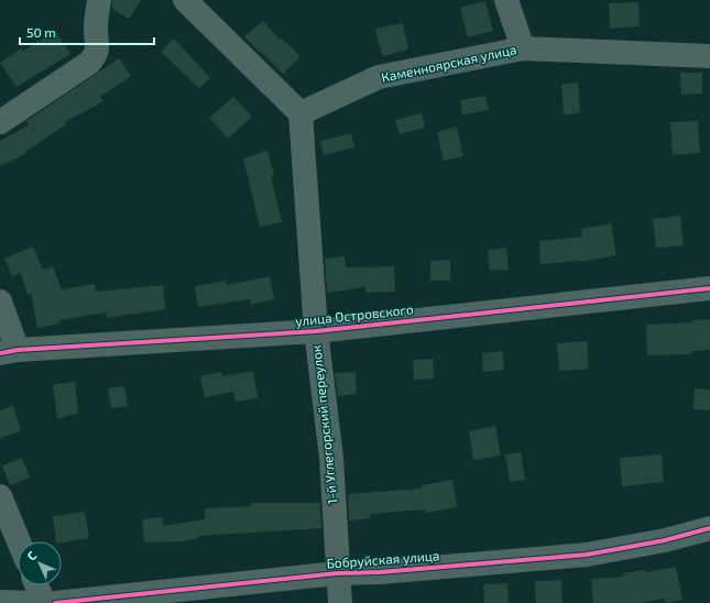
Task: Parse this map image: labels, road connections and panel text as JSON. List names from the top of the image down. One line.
{"streets":{"street":["Каменноярская улица","улица Островского","1-й Углегорский переулок","Бобруйская улица"]},"crossings":[["Каменноярская улица","1-й Углегорский переулок"],["улица Островского","1-й Углегорский переулок"],["1-й Углегорский переулок","Бобруйская улица"]],"scale_bar":"50 m","north":"top left"}
